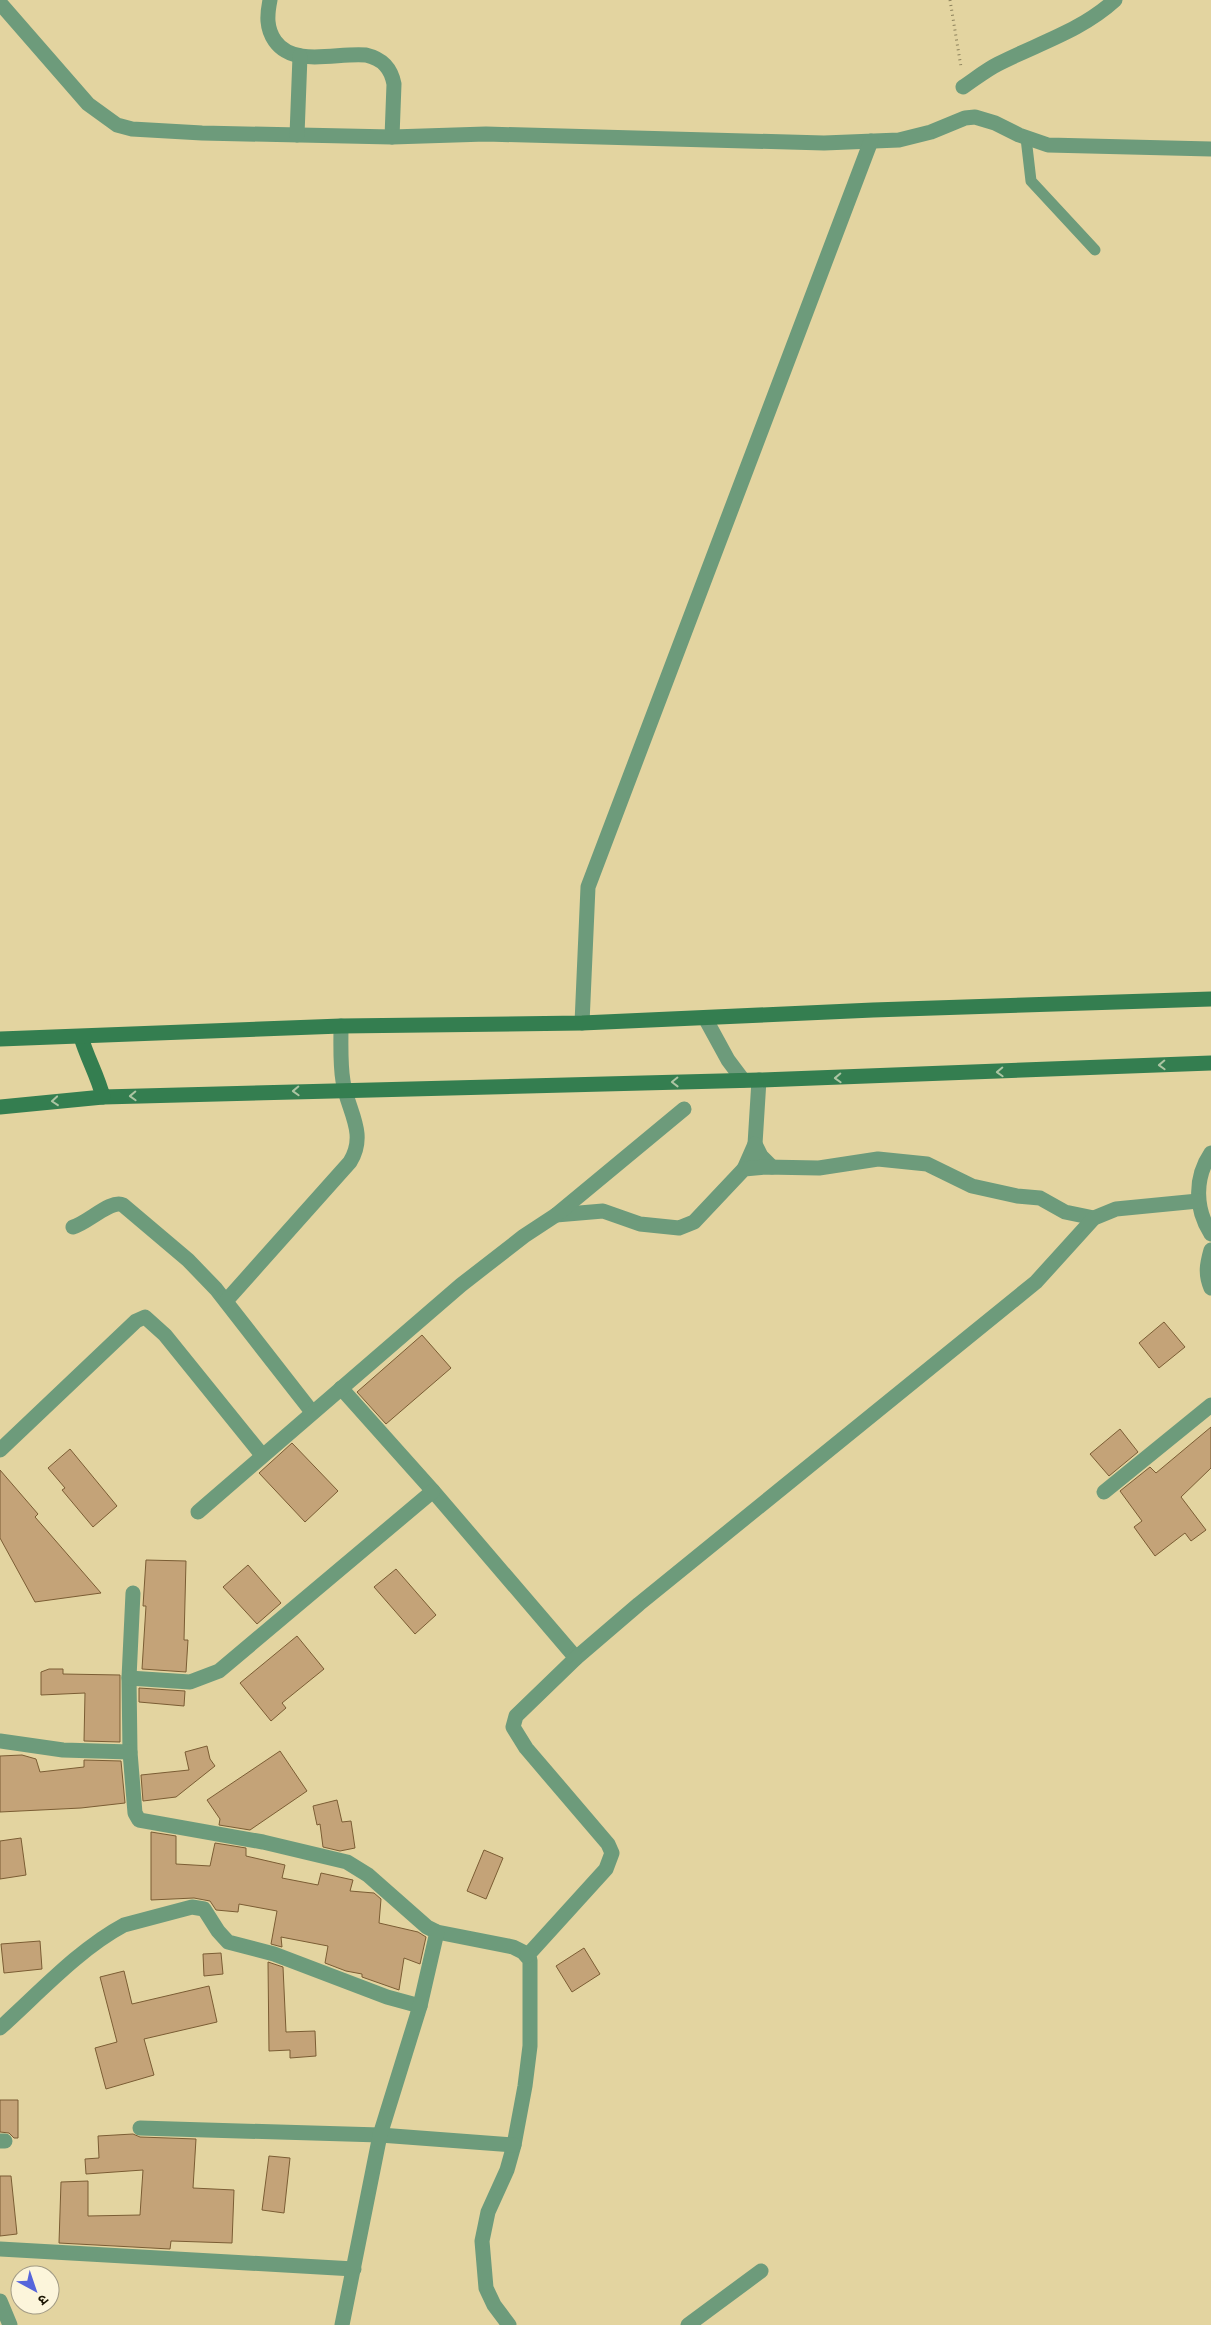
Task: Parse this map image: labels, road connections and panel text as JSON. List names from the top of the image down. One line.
{"north":"bottom right"}
